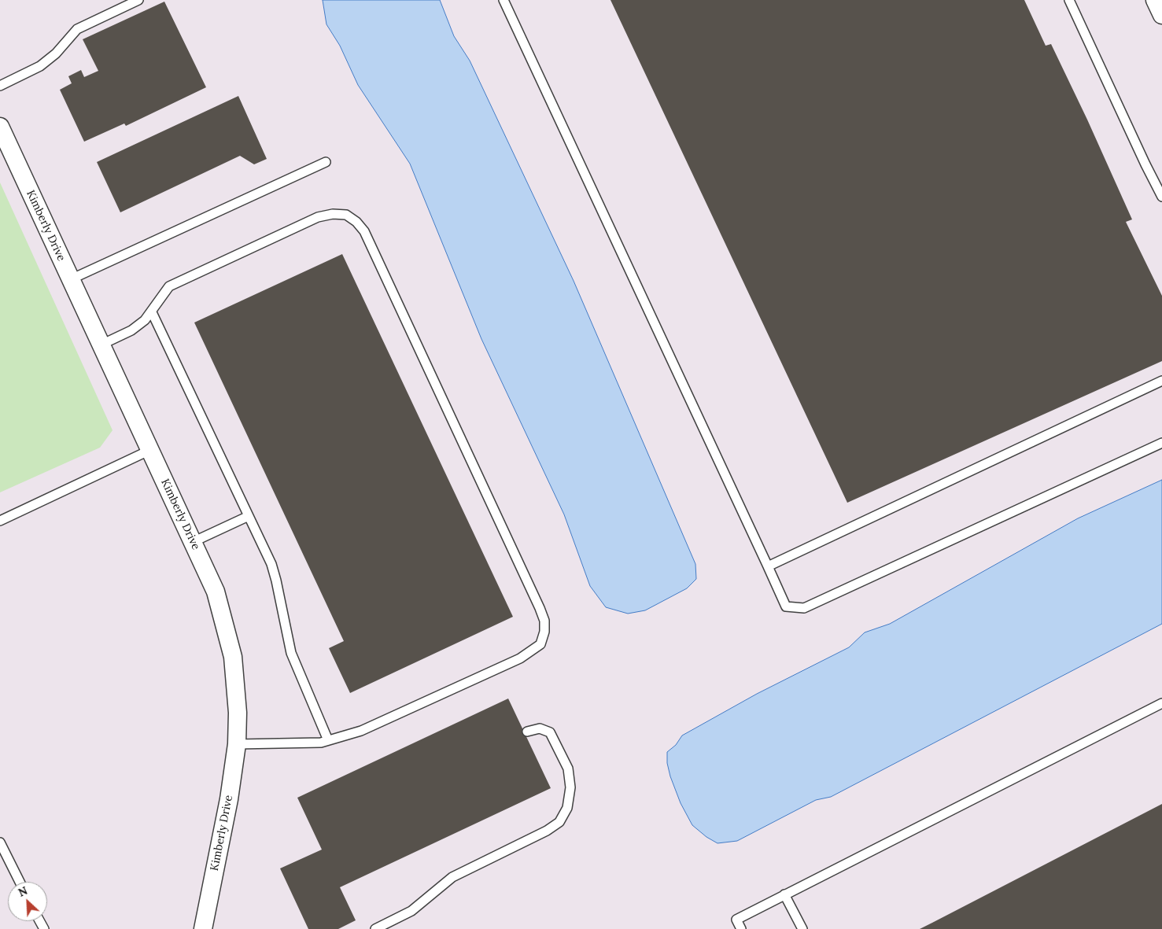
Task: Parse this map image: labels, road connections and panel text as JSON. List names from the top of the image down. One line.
{"streets":{"street":["Kimberly Drive"]},"north":"top left"}
